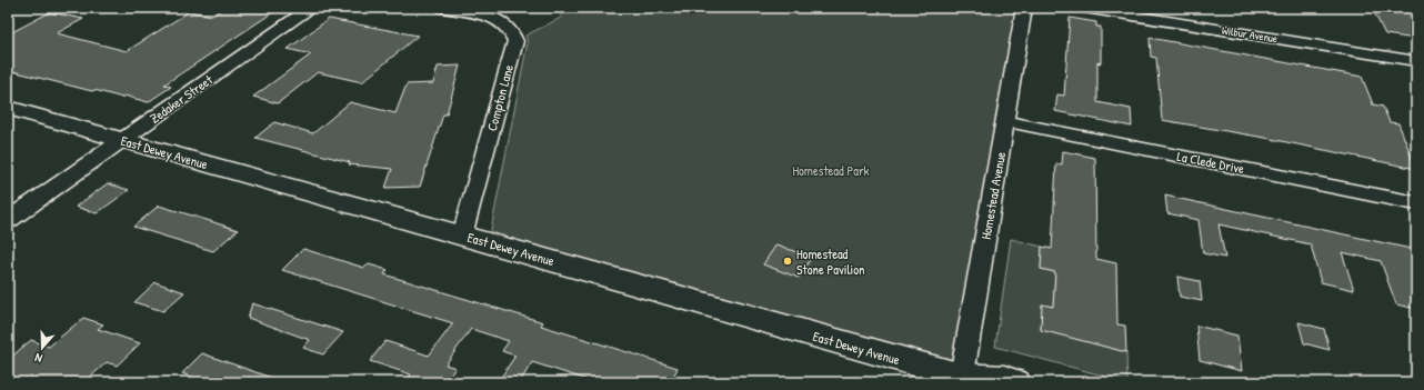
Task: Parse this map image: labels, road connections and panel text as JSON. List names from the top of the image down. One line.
{"streets":{"street":["Wilbur Avenue","Compton Lane","Zedaker Street","East Dewey Avenue","La Clede Drive","Homestead Avenue"]},"crossings":[["Compton Lane","East Dewey Avenue"],["Zedaker Street","East Dewey Avenue"],["East Dewey Avenue","Homestead Avenue"],["La Clede Drive","Homestead Avenue"]],"parks":["Homestead Park"],"places":["Homestead Stone Pavilion"],"north":"bottom"}
